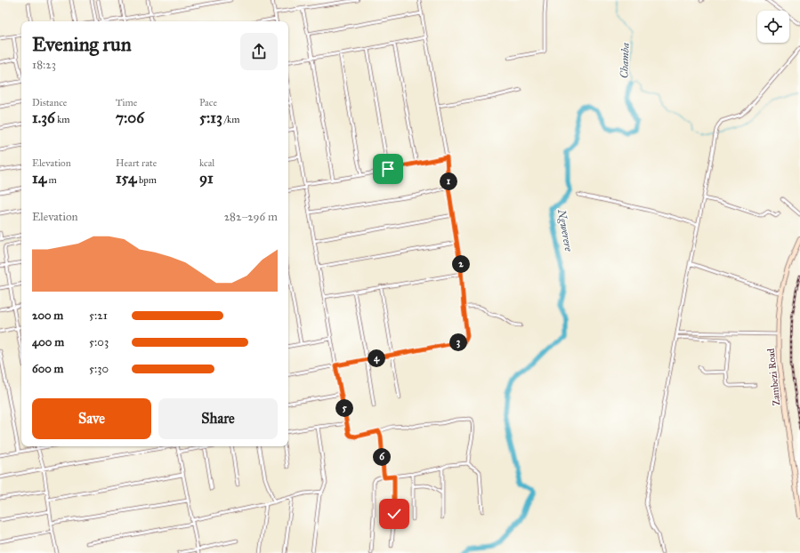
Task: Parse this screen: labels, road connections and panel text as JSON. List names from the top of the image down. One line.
{"streets":{"main road":["Zambezi Road"]},"water":["Chamba","Ngwerere"],"page":{"heading":["Evening run","18:23"],"stats":[["Distance","1.36 km"],["Time","7:06"],["Pace","5:13 /km"],["Elevation","14 m"],["Heart rate","154 bpm"],["kcal","91"]],"pins":["1","2","3","4","5","6"],"chart":["Elevation","282–296 m"],"list":[{"name":"200 m","note":"5:21"},{"name":"400 m","note":"5:03"},{"name":"600 m","note":"5:30"}],"buttons":["Save","Share"]}}
